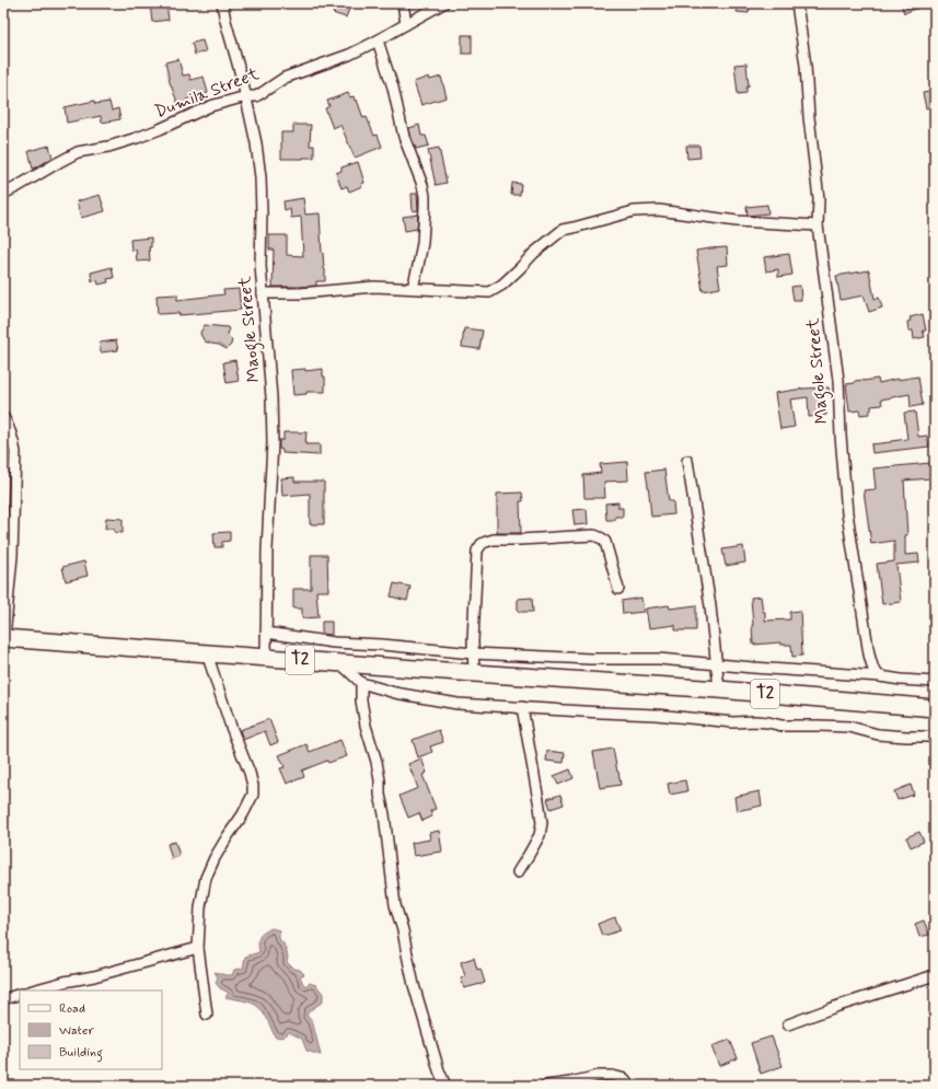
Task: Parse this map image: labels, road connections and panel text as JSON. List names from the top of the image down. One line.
{"streets":{"highway":["T2"],"street":["Dumila Street","Maogle Street","Magole Street"]},"crossings":[["Dumila Street","Maogle Street"],["Maogle Street","T2"]],"legend":["Road","Water","Building"]}
